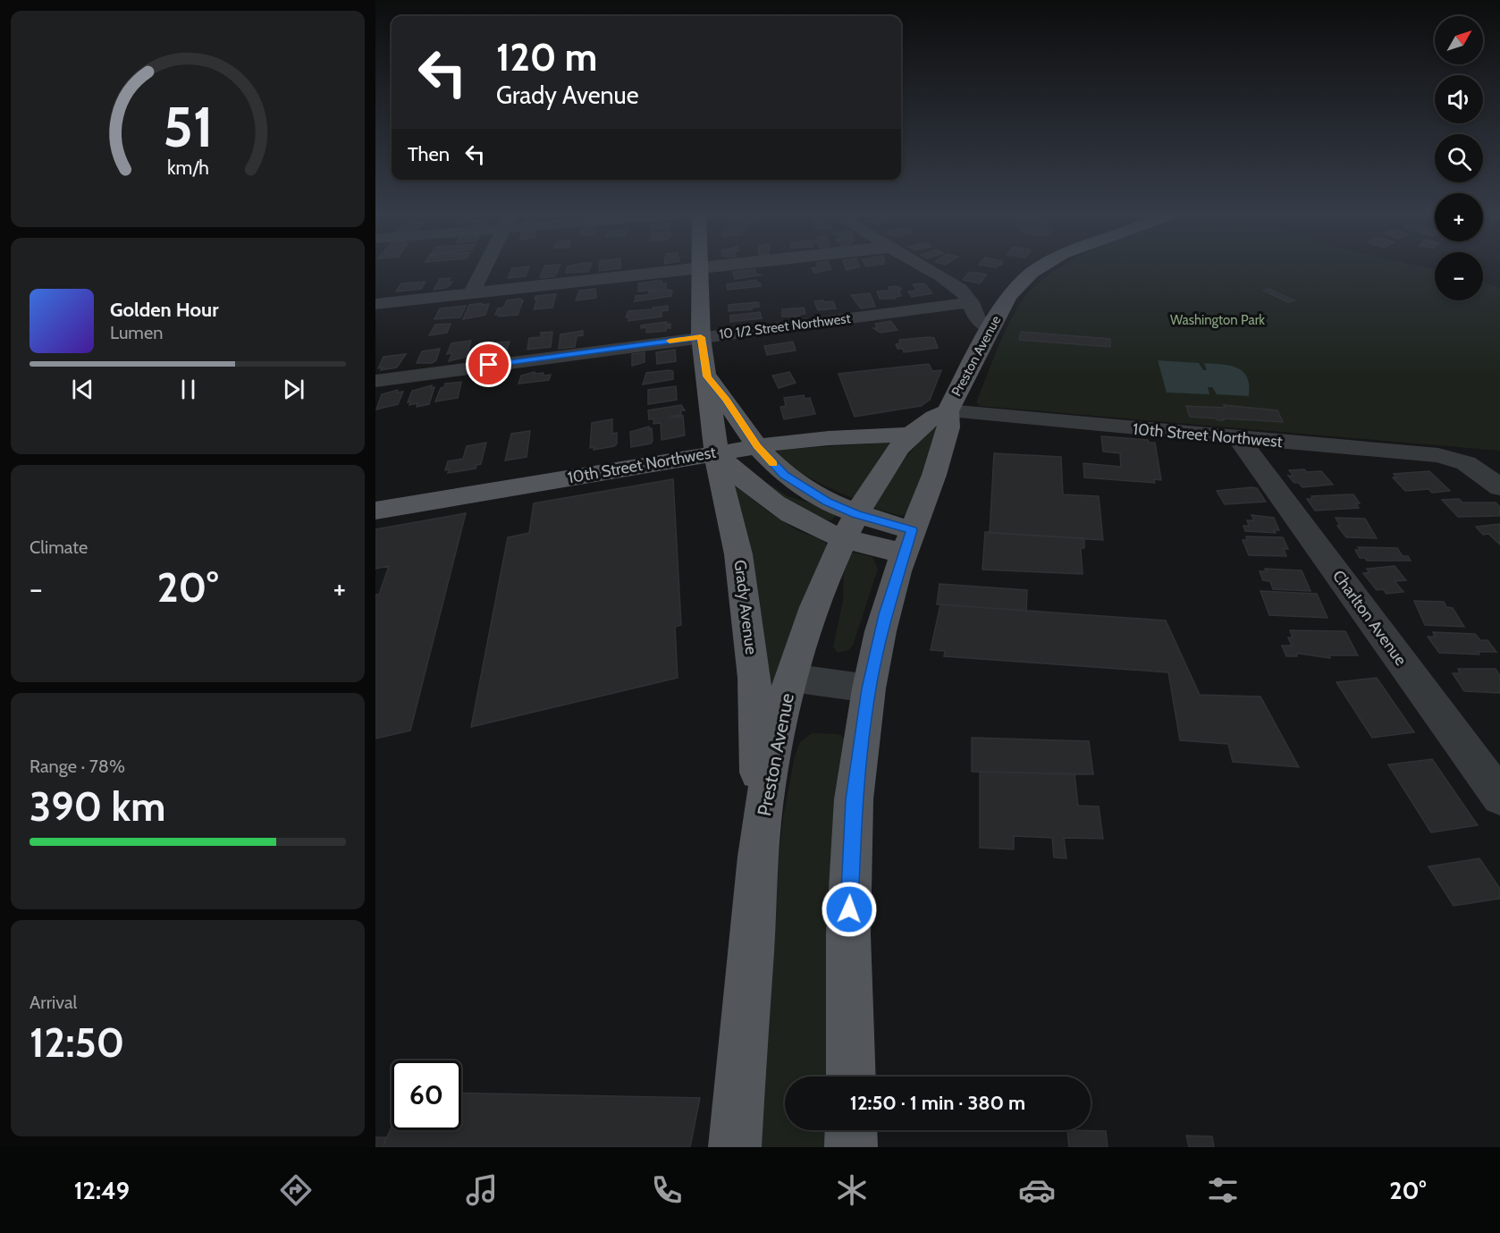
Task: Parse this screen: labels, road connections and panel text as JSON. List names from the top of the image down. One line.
{"streets":{"main road":["Preston Avenue","10th Street Northwest","Grady Avenue"],"street":["10 1/2 Street Northwest","Charlton Avenue"]},"crossings":[["10 1/2 Street Northwest","Grady Avenue"],["Preston Avenue","10th Street Northwest"],["Preston Avenue","Grady Avenue"],["10th Street Northwest","Grady Avenue"],["10th Street Northwest","Charlton Avenue"]],"parks":["Washington Park"],"north":"top right","page":{"map_buttons":["+","−"],"turn":["120 m","Grady Avenue"],"then":"Then","song":["Golden Hour","Lumen"],"tile":["Climate",["Range · 78%","390 km"],["Arrival","12:50"]],"heat":["−","20°","+"],"limit":"60","trip":"12:50 · 1 min · 380 m","tabs":["12:49","20°"],"gauge":["51","km/h"]}}
